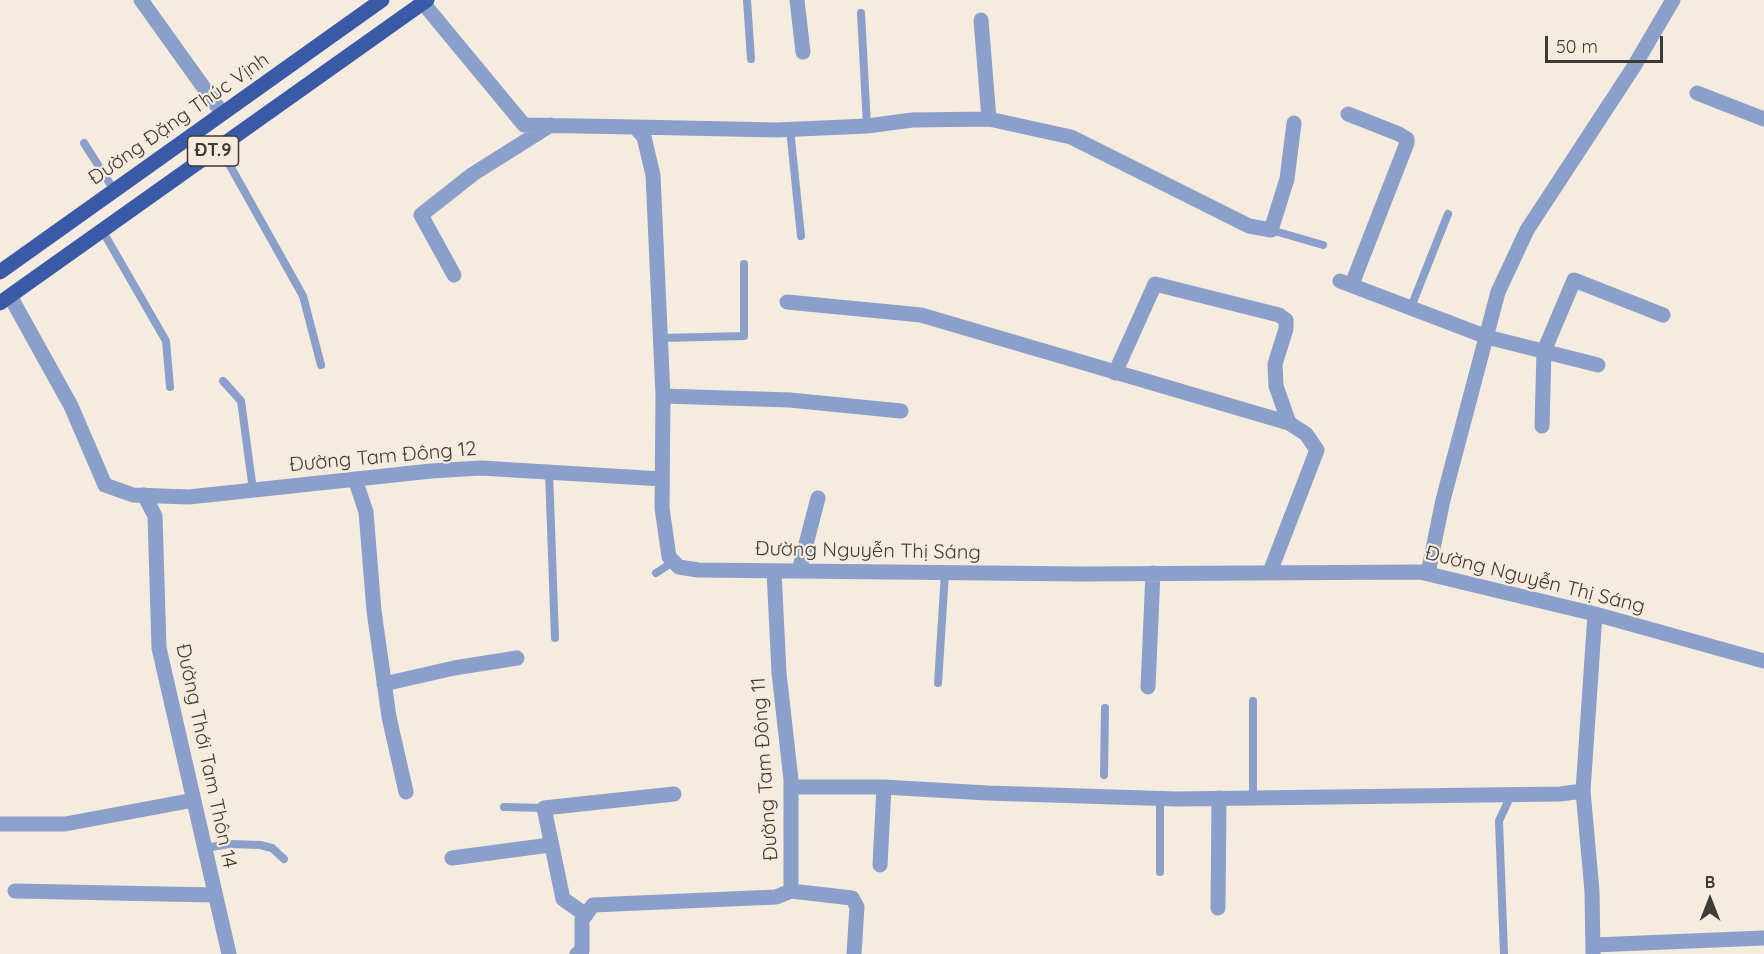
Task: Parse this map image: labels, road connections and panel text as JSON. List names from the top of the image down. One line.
{"streets":{"main road":["Đường Đặng Thúc Vịnh","ĐT.9"],"street":["Đường Tam Đông 12","Đường Nguyễn Thị Sáng","Đường Thới Tam Thôn 14","Đường Tam Đông 11"]},"crossings":[["ĐT.9","Đường Tam Đông 12"],["Đường Tam Đông 12","Đường Thới Tam Thôn 14"],["Đường Nguyễn Thị Sáng","Đường Tam Đông 11"]],"scale_bar":"50 m","north":"top"}
